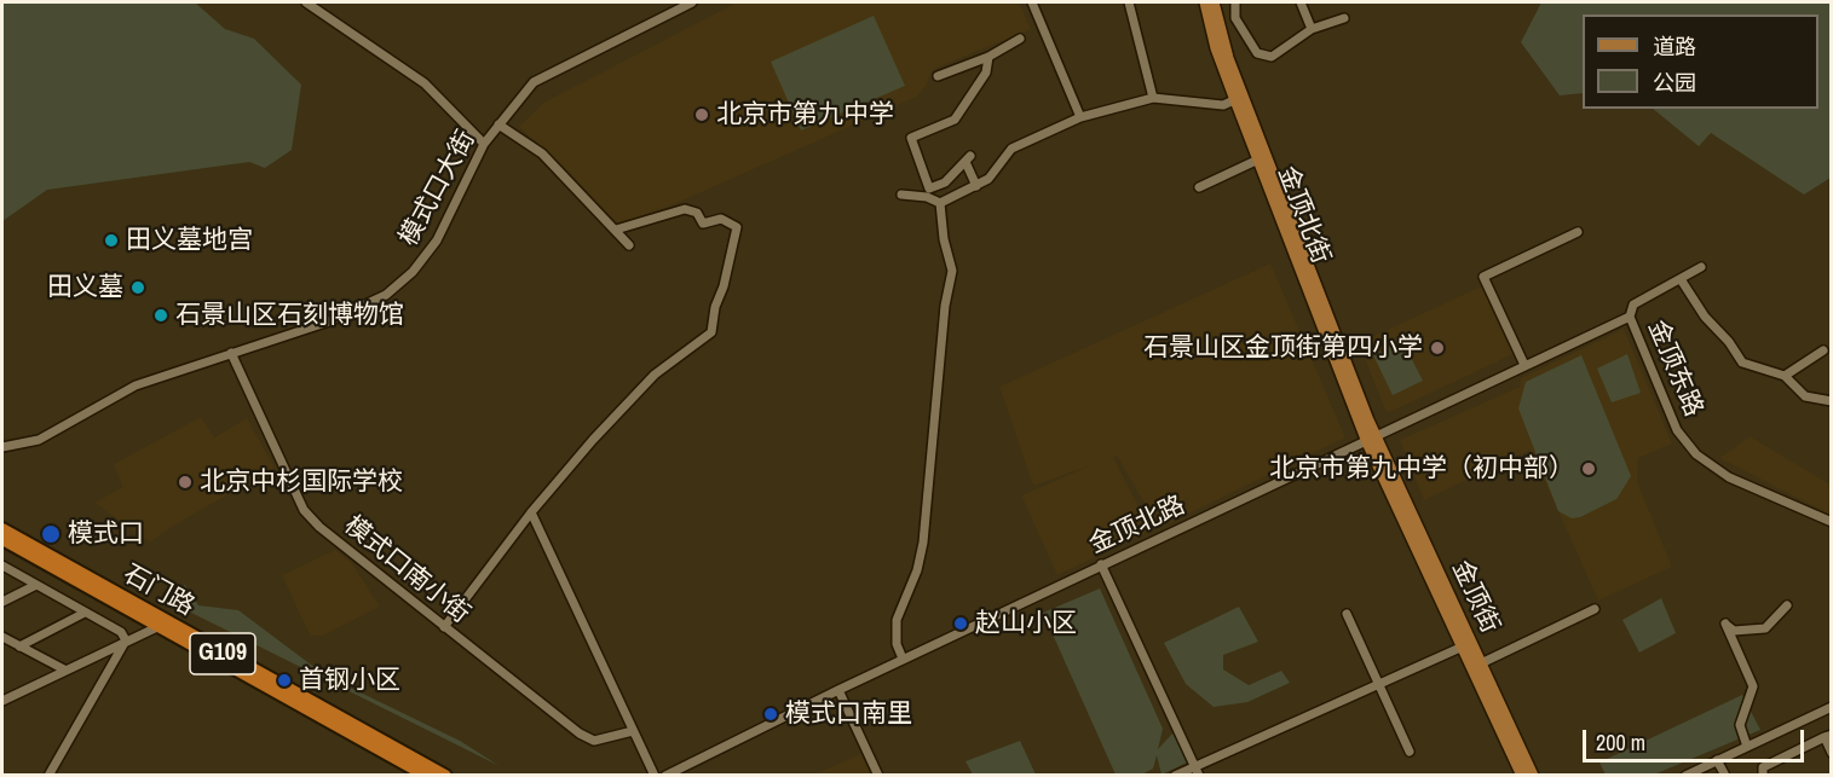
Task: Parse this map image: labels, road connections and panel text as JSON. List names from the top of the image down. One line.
{"streets":{"highway":["石门路","G109"],"main road":["金顶北街","金顶街"],"street":["模式口大街","金顶东路","金顶北路","模式口南小街"]},"crossings":[["模式口大街","模式口南小街"],["金顶北街","金顶北路"],["金顶北街","金顶街"],["金顶东路","金顶北路"],["金顶北路","金顶街"]],"places":["北京市第九中学","田义墓地宫","田义墓","石景山区石刻博物馆","石景山区金顶街第四小学","北京市第九中学（初中部）","北京中杉国际学校","模式口","赵山小区","首钢小区","模式口南里"],"legend":["道路","公园"],"scale_bar":"200 m"}
